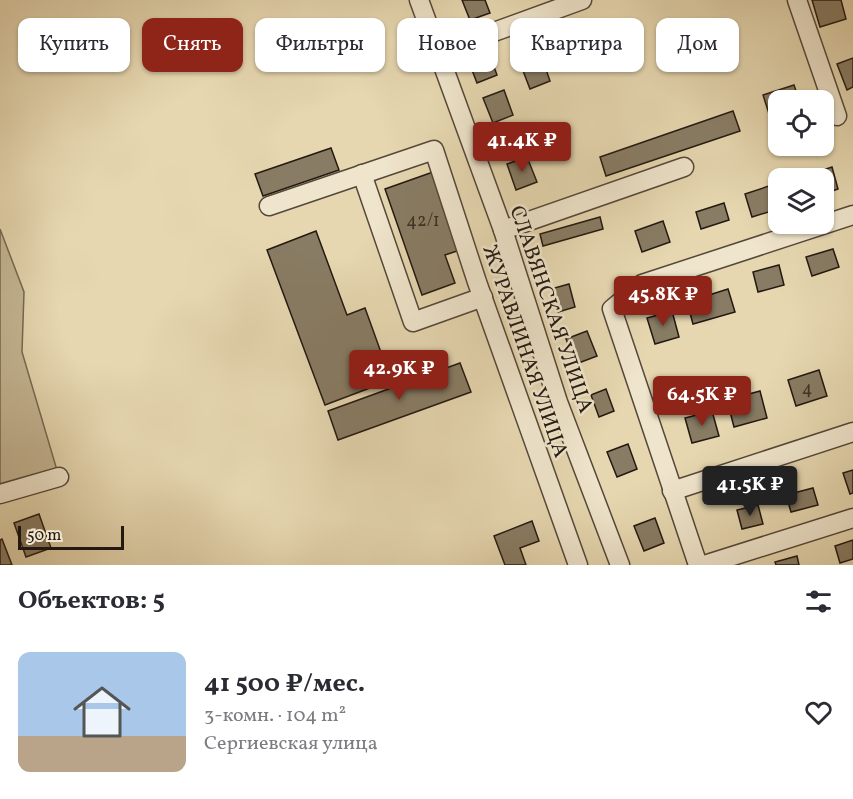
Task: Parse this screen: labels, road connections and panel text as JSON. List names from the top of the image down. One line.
{"streets":{"street":["СЛАВЯНСКАЯ УЛИЦА","ЖУРАВЛИНАЯ УЛИЦА"]},"house_numbers":["42/1","4"],"scale_bar":"50 m","page":{"chip":["Купить","Снять","Фильтры","Новое","Квартира","Дом"],"price":["41.4K ₽","45.8K ₽","42.9K ₽","64.5K ₽","41.5K ₽"],"scale":"50 m","heading":"Объектов: 5","list":[{"name":"41 500 ₽/мес.","note":"3-комн. · 104 m² · Сергиевская улица"}]}}
